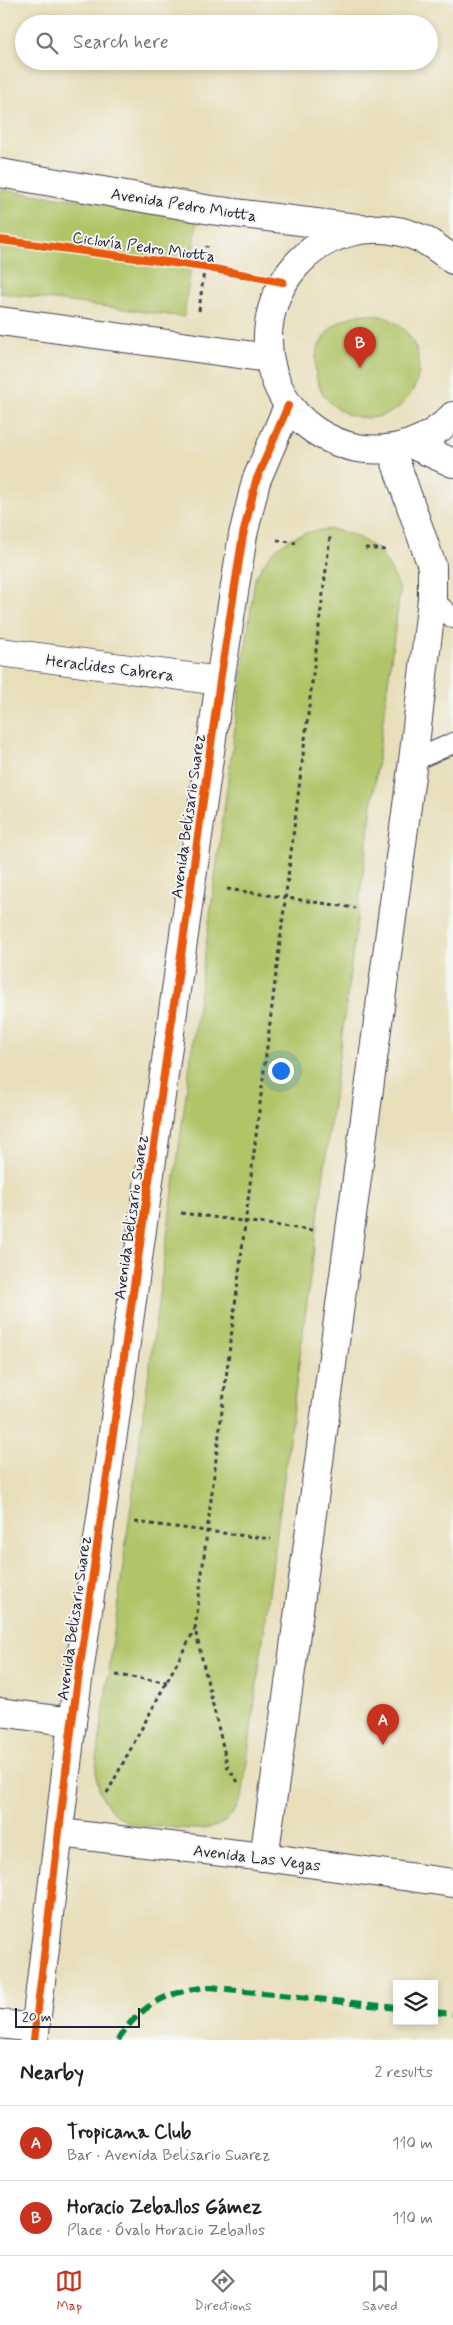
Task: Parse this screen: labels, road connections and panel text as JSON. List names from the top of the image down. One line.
{"streets":{"street":["Avenida Pedro Miotta","Heraclides Cabrera","Avenida Belisario Suarez","Avenida Las Vegas"],"cycle path":["Ciclovía Pedro Miotta"]},"crossings":[["Heraclides Cabrera","Avenida Belisario Suarez"],["Avenida Belisario Suarez","Avenida Las Vegas"]],"scale_bar":"20 m","page":{"search":"Search here","pins":["B","A"],"scale":"20 m","heading":["Nearby","2 results"],"list":[{"mark":"A","name":"Tropicana Club","note":"Bar · Avenida Belisario Suarez","value":"110 m"},{"mark":"B","name":"Horacio Zeballos Gámez","note":"Place · Óvalo Horacio Zeballos","value":"110 m"}],"nav":["Map","Directions","Saved"]}}
